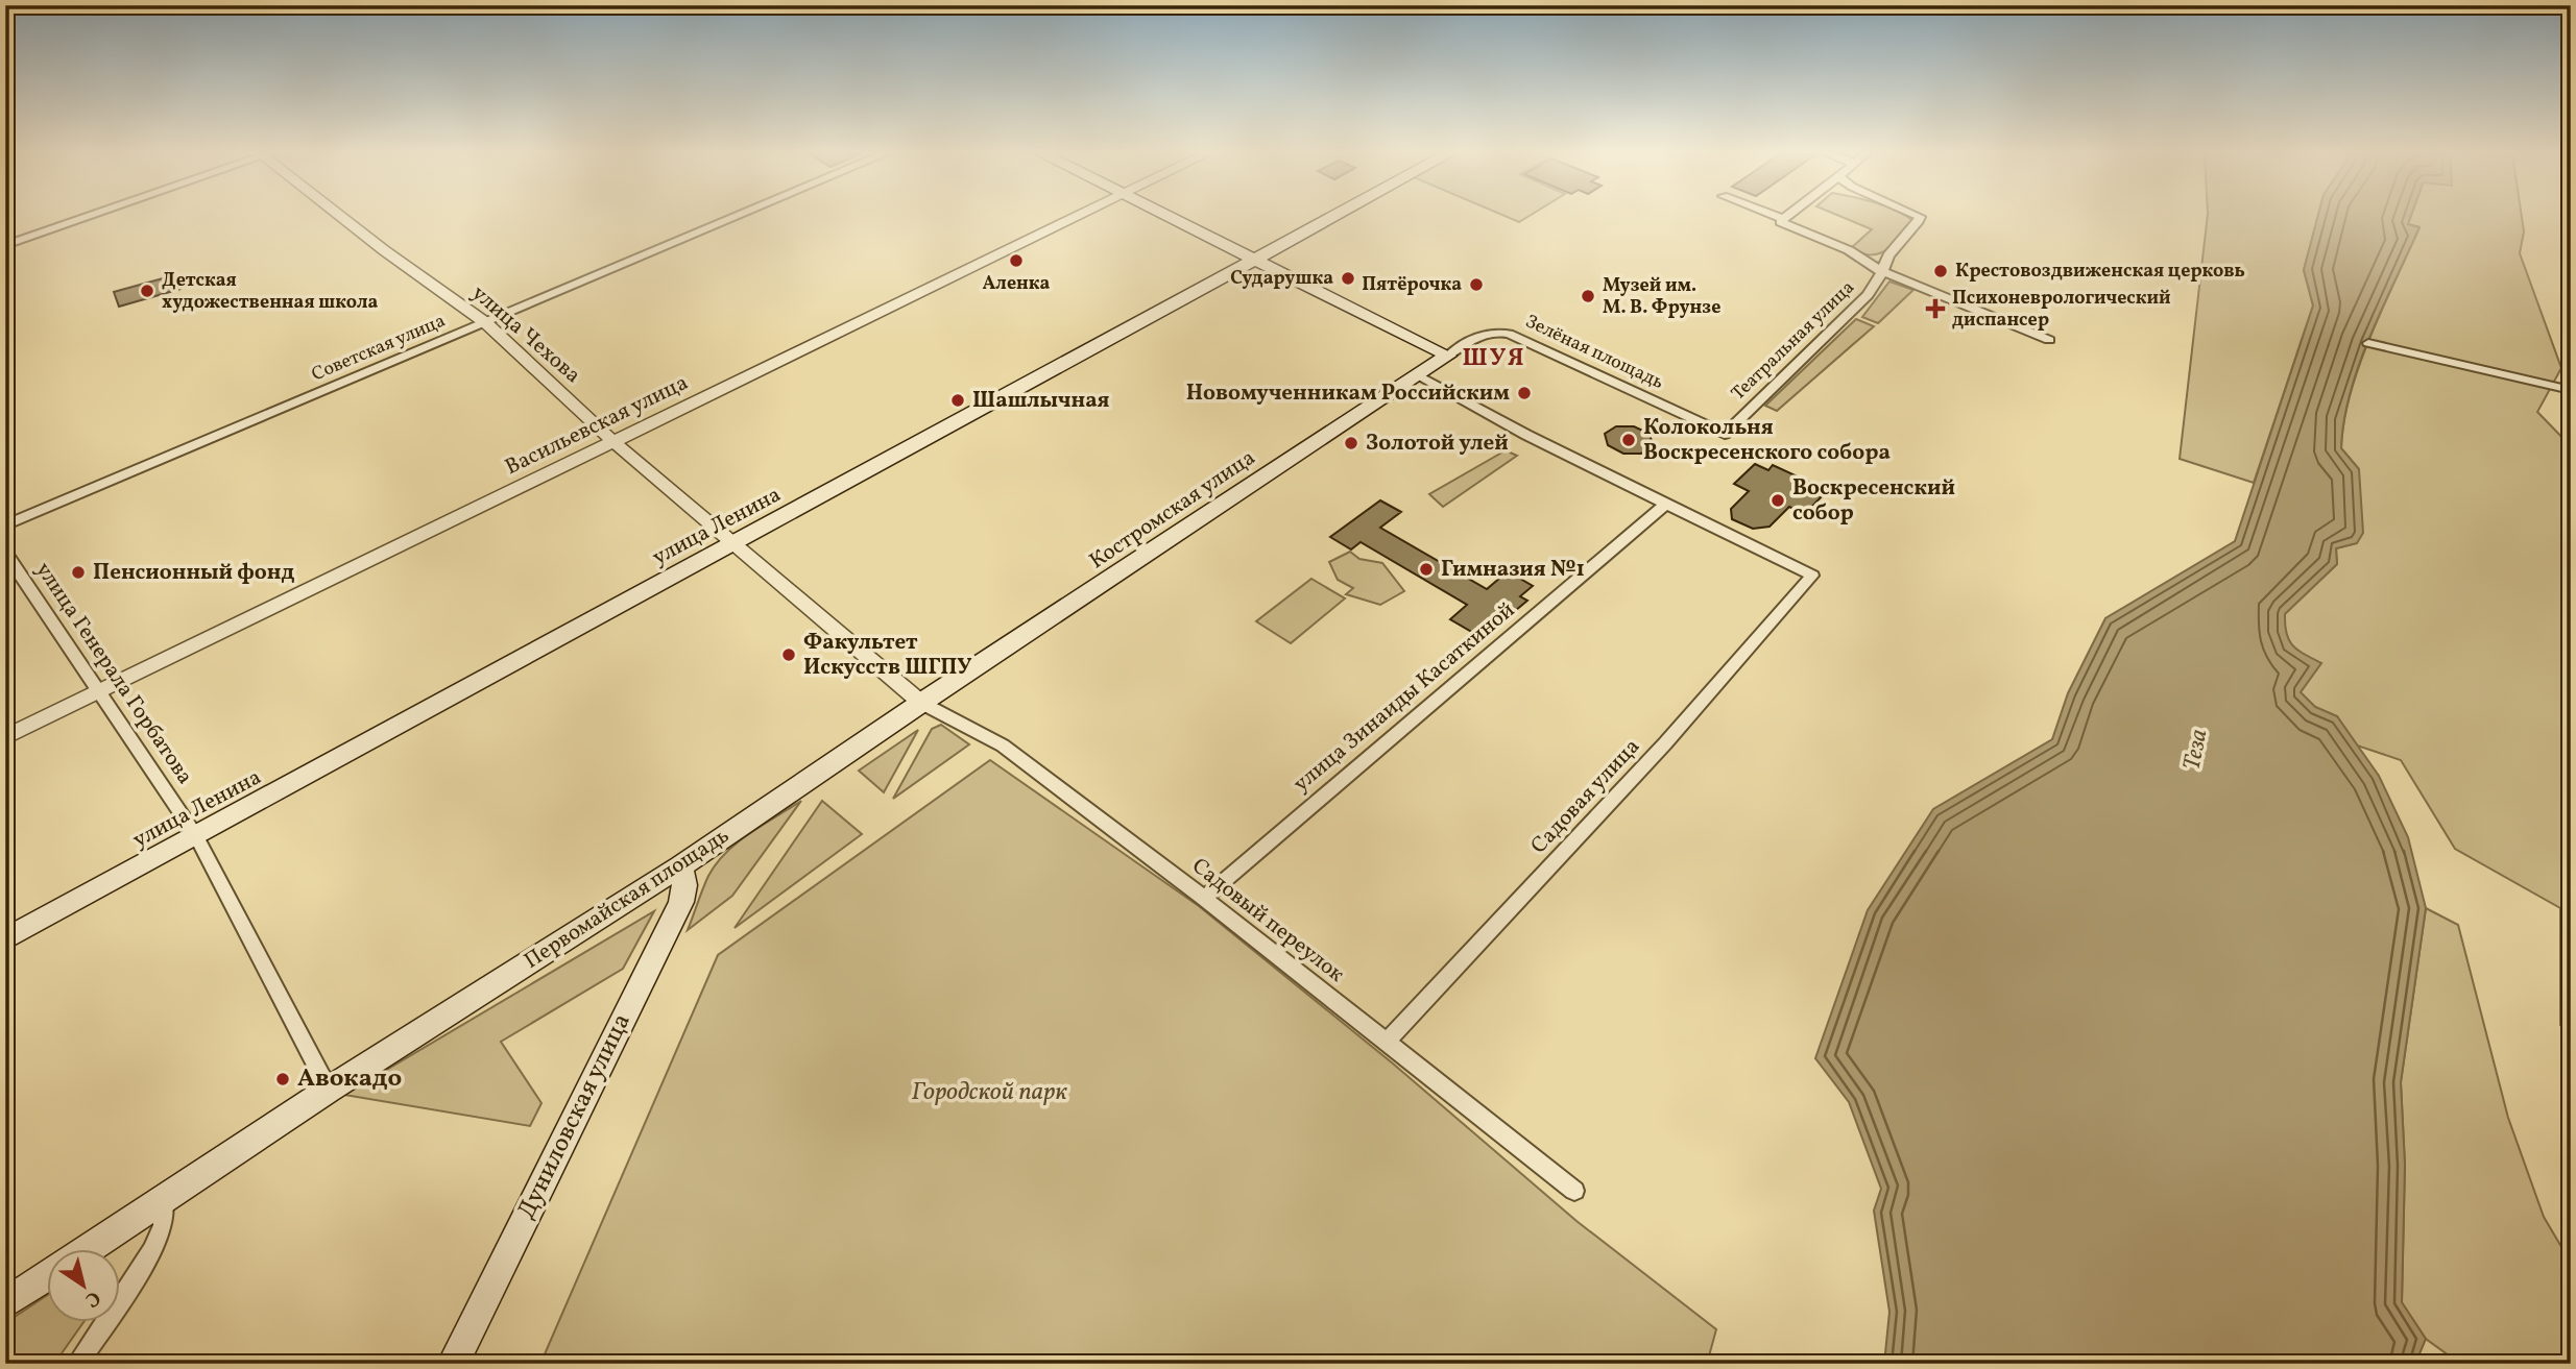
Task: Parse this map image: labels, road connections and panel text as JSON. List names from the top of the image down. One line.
{"streets":{"main road":["Костромская улица","улица Ленина","Первомайская площадь","Дуниловская улица"],"street":["улица Чехова","Театральная улица","Советская улица","Зелёная площадь","Васильевская улица","улица Генерала Горбатова","улица Зинаиды Касаткиной","Садовая улица","Садовый переулок"]},"crossings":[["улица Чехова","Советская улица"],["улица Чехова","Васильевская улица"],["улица Чехова","Костромская улица"],["улица Чехова","улица Ленина"],["улица Чехова","Первомайская площадь"],["улица Чехова","Садовый переулок"],["Театральная улица","Зелёная площадь"],["Зелёная площадь","Костромская улица"],["Васильевская улица","улица Генерала Горбатова"],["Костромская улица","Первомайская площадь"],["Костромская улица","Садовый переулок"],["улица Ленина","улица Генерала Горбатова"],["улица Генерала Горбатова","Первомайская площадь"],["улица Зинаиды Касаткиной","Садовая улица"],["улица Зинаиды Касаткиной","Садовый переулок"],["Садовая улица","Садовый переулок"],["Первомайская площадь","Садовый переулок"],["Первомайская площадь","Дуниловская улица"]],"districts":["ШУЯ"],"water":["Теза"],"parks":["Городской парк"],"places":{"other":["Аленка","Крестовоздвиженская церковь","Сударушка","Пятёрочка","Детская художественная школа","Музей им. М. В. Фрунзе","Новомученникам Российским","Шашлычная","Колокольня Воскресенского собора","Золотой улей","Воскресенский собор","Гимназия №1","Пенсионный фонд","Факультет Искусств ШГПУ","Авокадо"],"health":["Психоневрологический диспансер"]},"north":"bottom right"}
